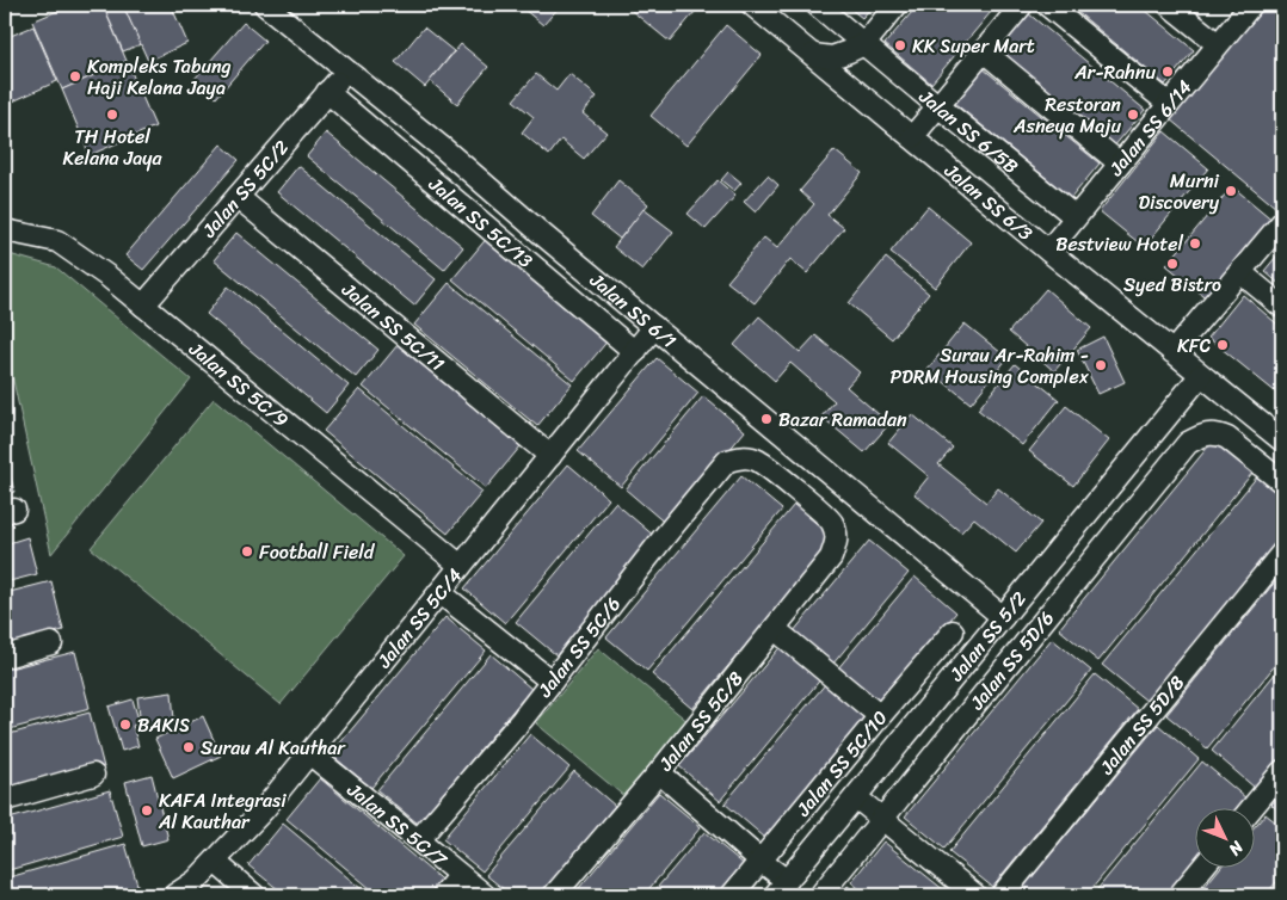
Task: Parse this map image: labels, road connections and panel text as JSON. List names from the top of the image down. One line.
{"streets":{"street":["Jalan SS 6/14","Jalan SS 6/5B","Jalan SS 5C/2","Jalan SS 6/3","Jalan SS 5C/13","Jalan SS 6/1","Jalan SS 5C/11","Jalan SS 5C/9","Jalan SS 5C/4","Jalan SS 5/2","Jalan SS 5C/6","Jalan SS 5D/6","Jalan SS 5C/8","Jalan SS 5D/8","Jalan SS 5C/10","Jalan SS 5C/7"]},"crossings":[["Jalan SS 6/14","Jalan SS 6/5B"],["Jalan SS 6/14","Jalan SS 6/3"],["Jalan SS 5C/2","Jalan SS 5C/13"],["Jalan SS 5C/2","Jalan SS 6/1"],["Jalan SS 5C/2","Jalan SS 5C/11"],["Jalan SS 5C/2","Jalan SS 5C/9"],["Jalan SS 6/3","Jalan SS 5/2"],["Jalan SS 5C/13","Jalan SS 5C/4"],["Jalan SS 6/1","Jalan SS 5C/4"],["Jalan SS 6/1","Jalan SS 5/2"],["Jalan SS 5C/11","Jalan SS 5C/4"],["Jalan SS 5C/9","Jalan SS 5C/4"],["Jalan SS 5C/4","Jalan SS 5C/7"],["Jalan SS 5C/6","Jalan SS 5C/8"],["Jalan SS 5C/6","Jalan SS 5C/7"]],"places":["KK Super Mart","Ar-Rahnu","Kompleks Tabung Haji Kelana Jaya","TH Hotel Kelana Jaya","Restoran Asneya Maju","Murni Discovery","Bestview Hotel","Syed Bistro","KFC","Surau Ar-Rahim - PDRM Housing Complex","Bazar Ramadan","Football Field","BAKIS","Surau Al Kauthar","KAFA Integrasi Al Kauthar"],"north":"bottom right"}
